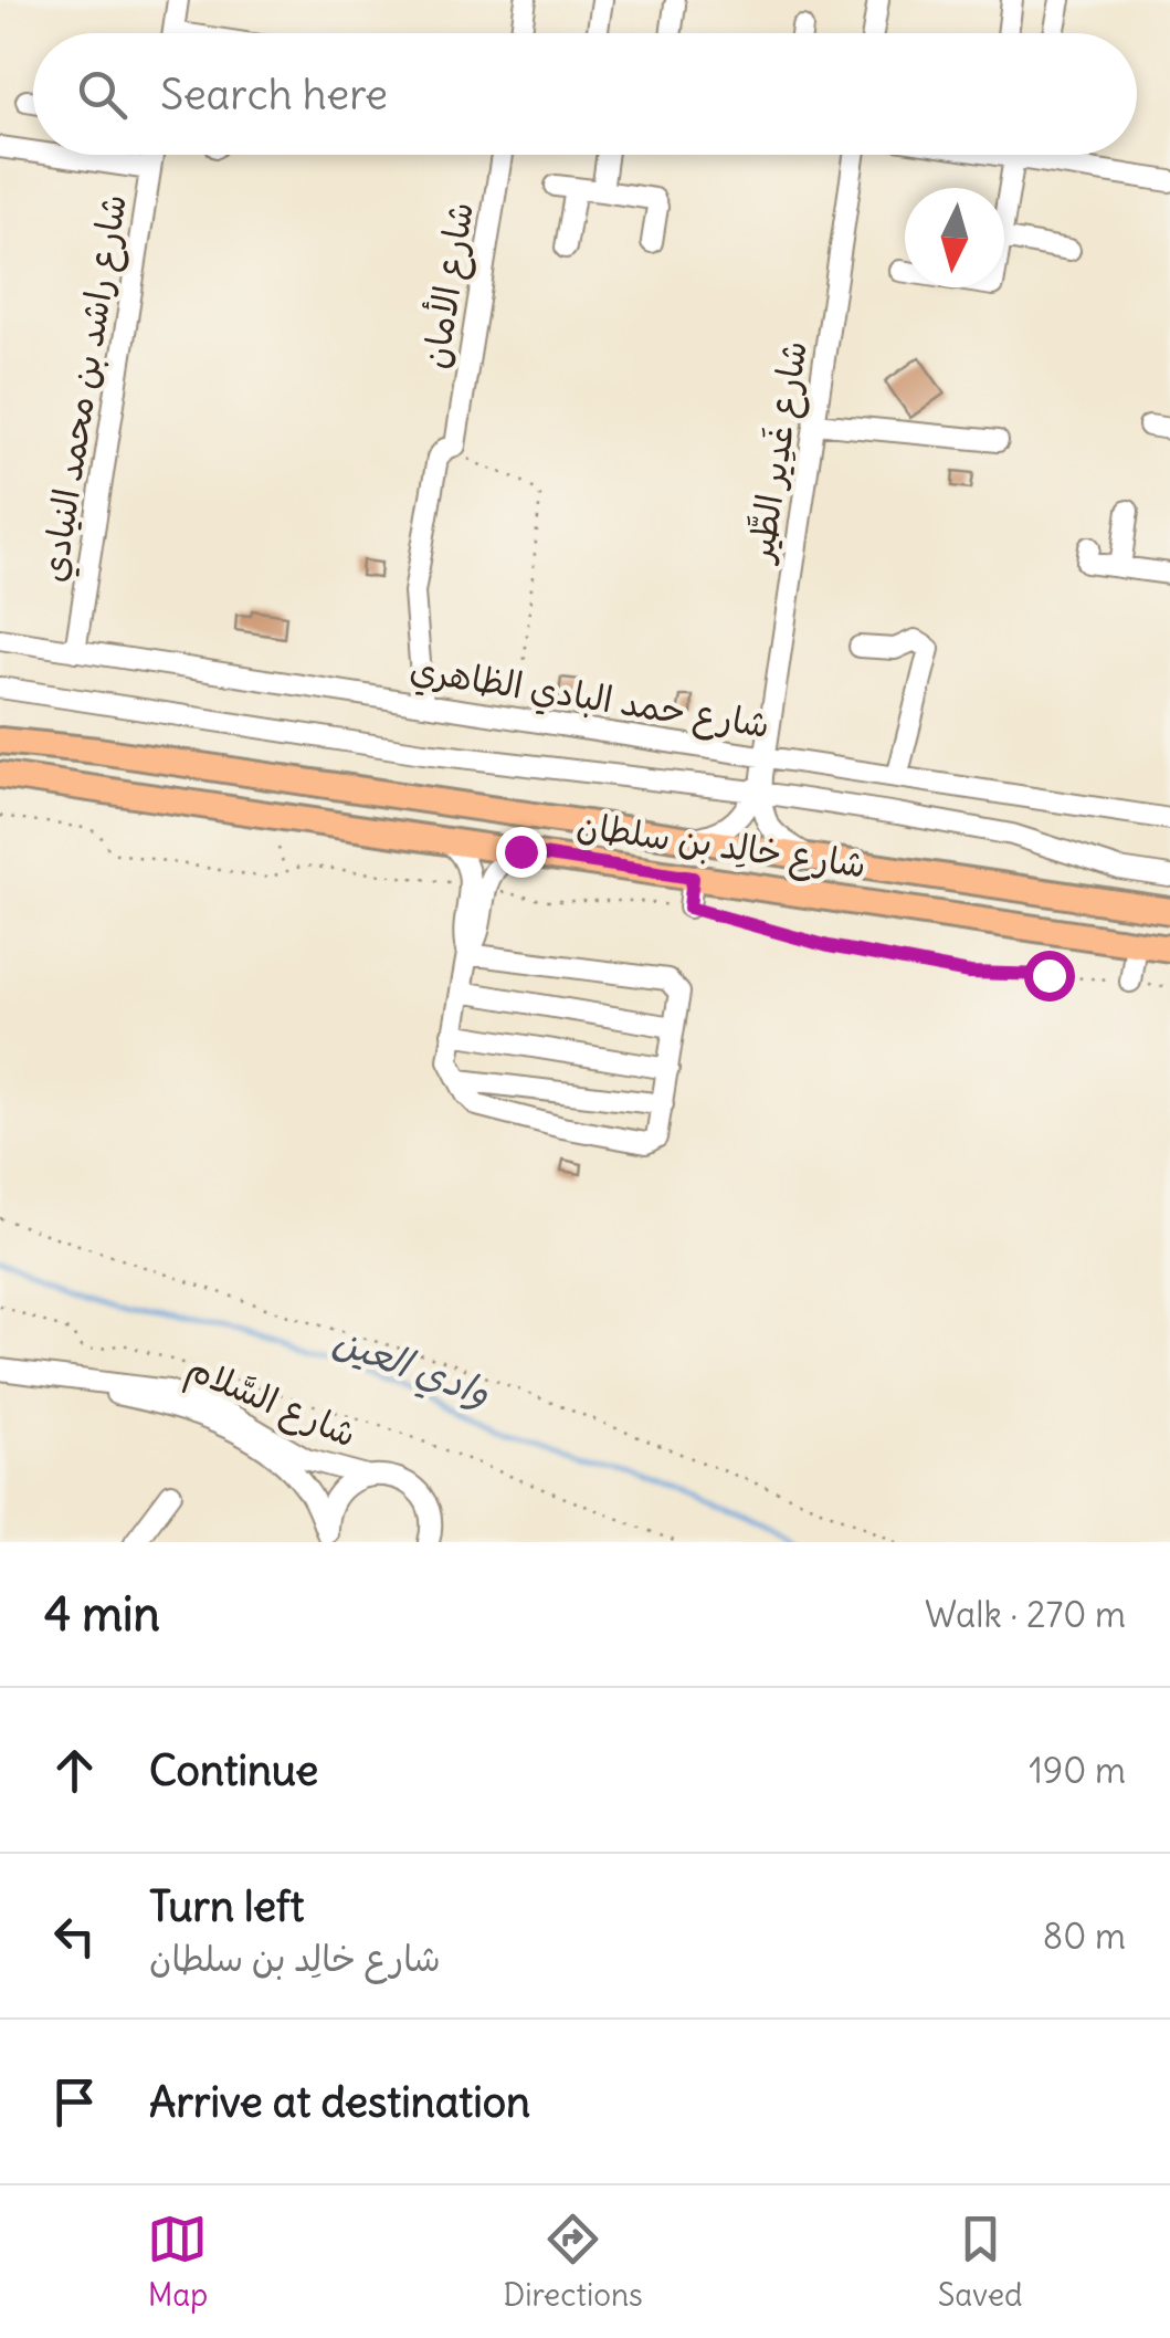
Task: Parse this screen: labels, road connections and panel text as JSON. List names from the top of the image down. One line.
{"streets":{"main road":["شارع خالِد بن سلطان"],"street":["شارع الأمان","شارع راشد بن محمد النيادي","شارع غَدِير الطَّير","شارع حمد البادي الظاهري","شارع السَّلام"]},"crossings":[["شارع الأمان","شارع حمد البادي الظاهري"],["شارع راشد بن محمد النيادي","شارع حمد البادي الظاهري"],["شارع غَدِير الطَّير","شارع حمد البادي الظاهري"]],"water":["وادي العين"],"north":"bottom","page":{"search":"Search here","heading":["4 min","Walk · 270 m"],"list":[["Continue","190 m"],["Turn left","شارع خالِد بن سلطان","80 m"],"Arrive at destination"],"nav":["Map","Directions","Saved"]}}
